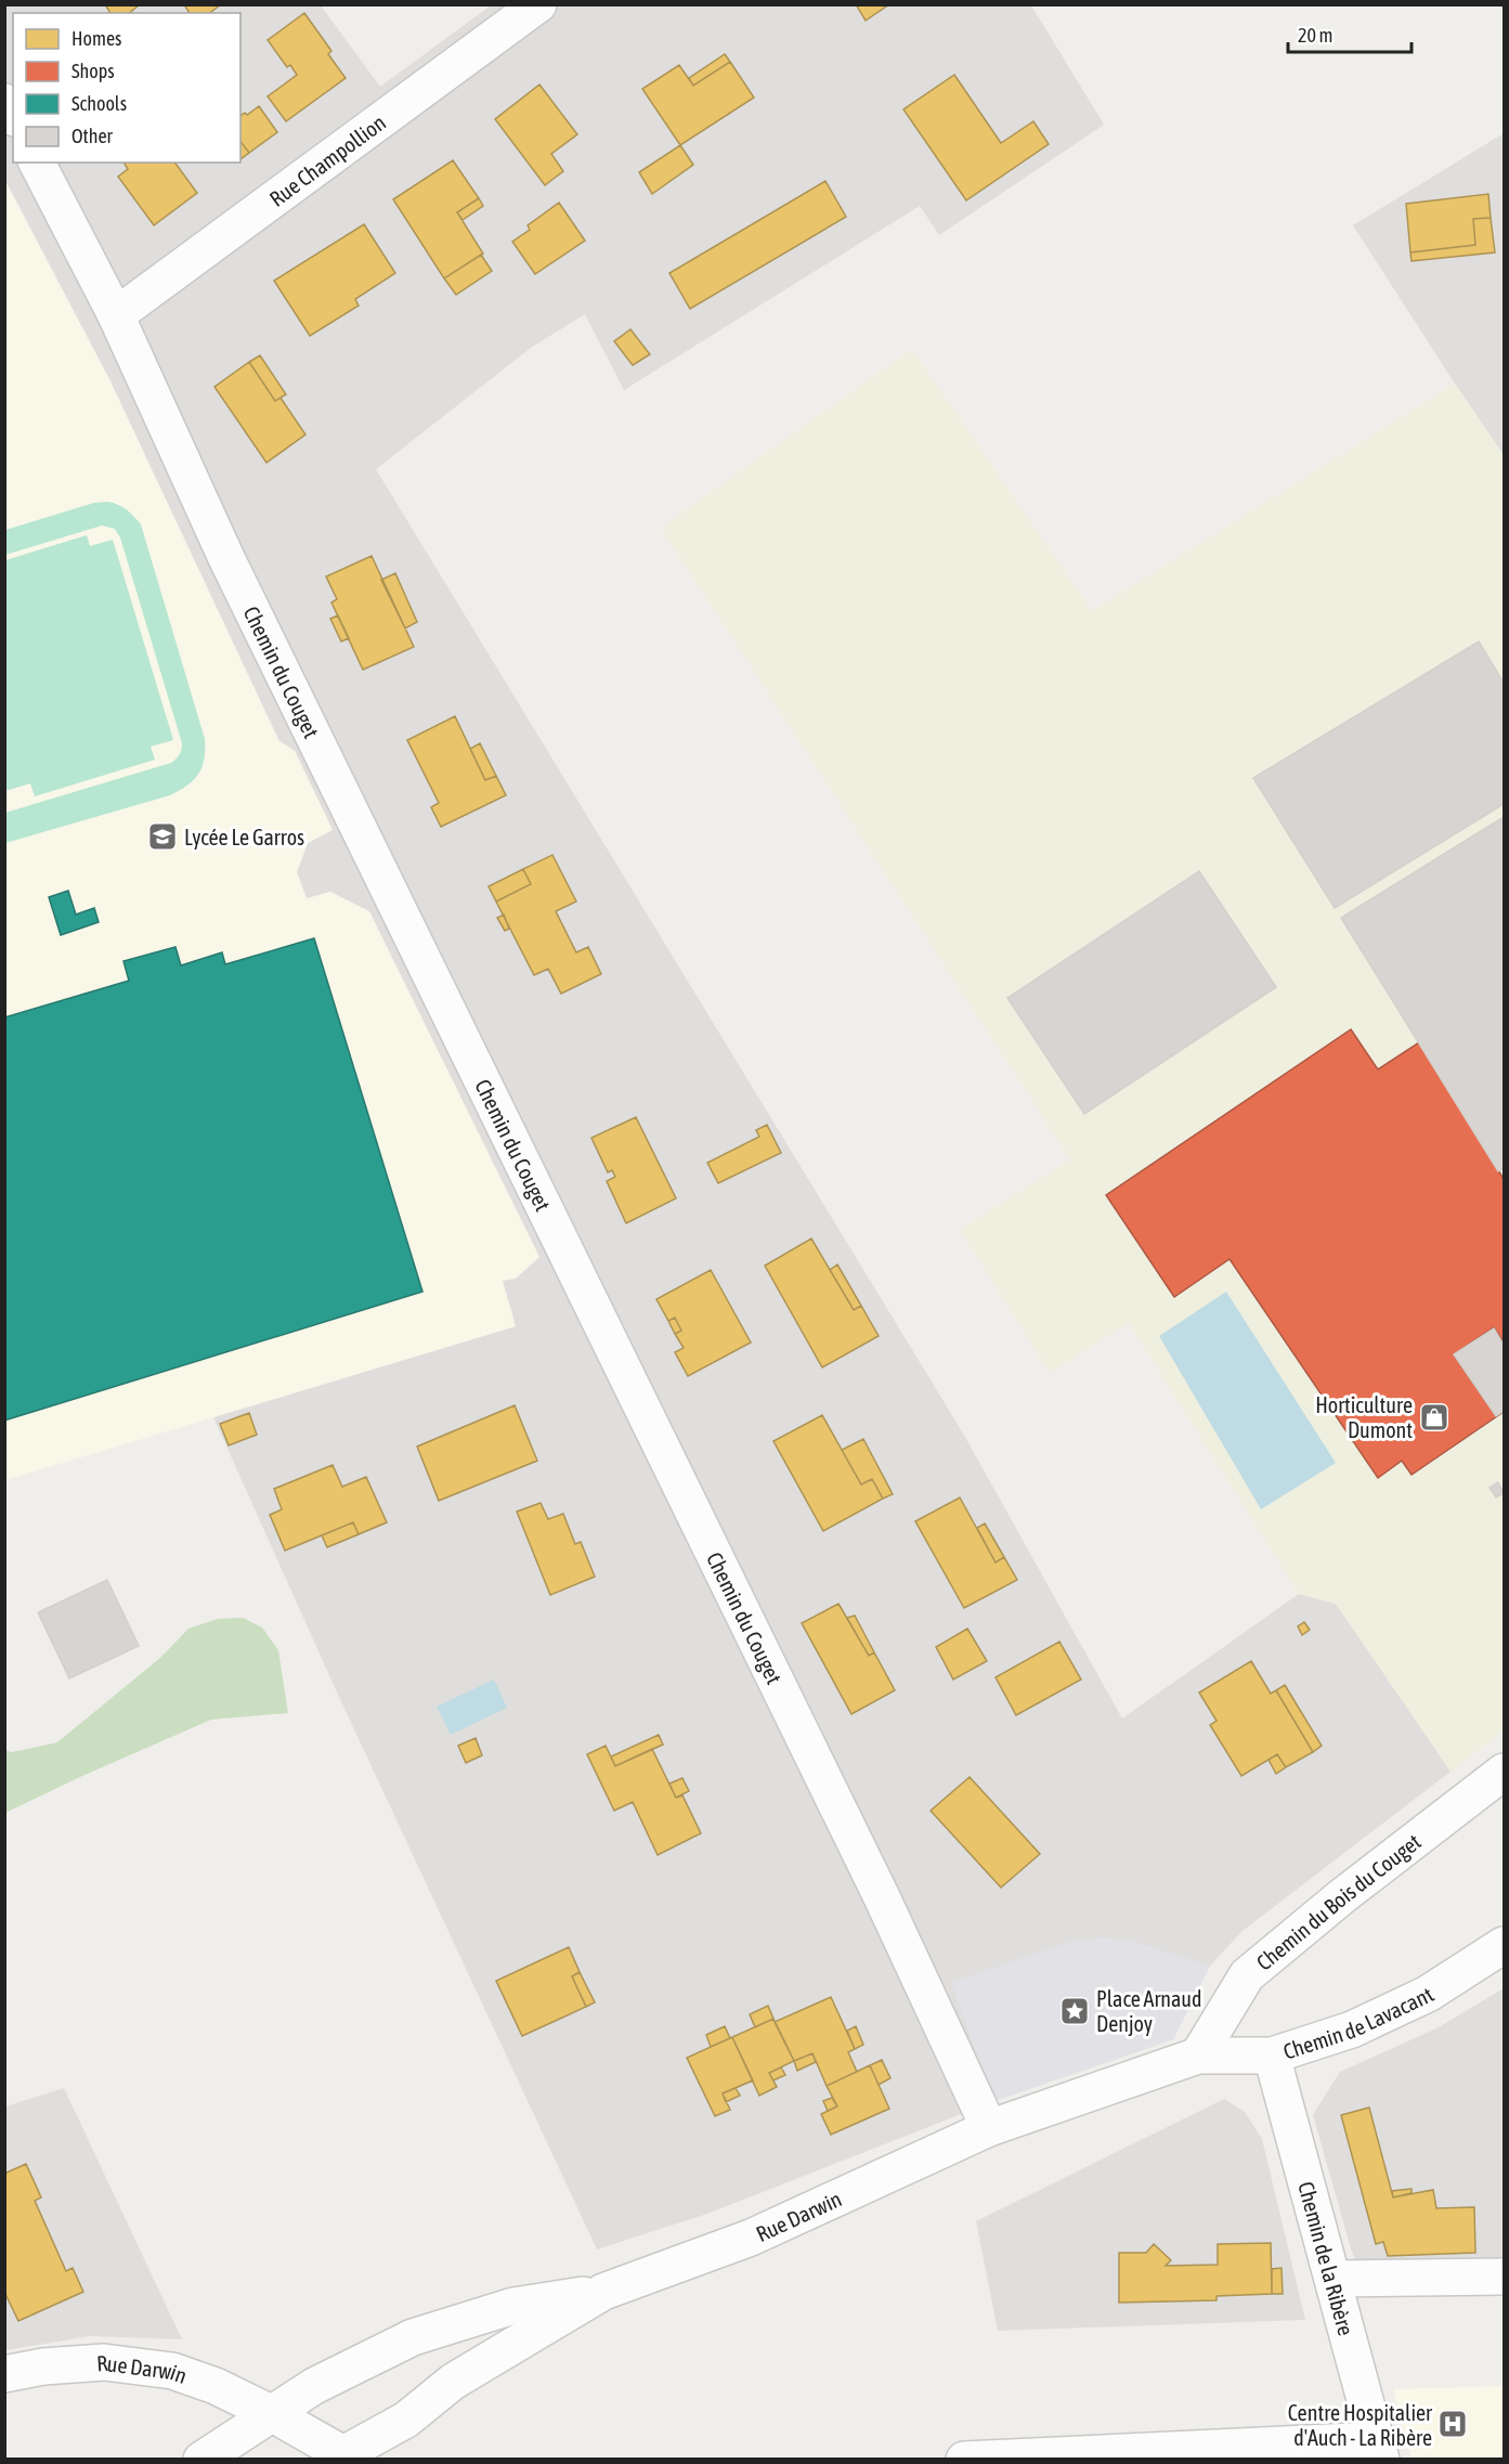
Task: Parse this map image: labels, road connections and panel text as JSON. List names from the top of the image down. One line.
{"streets":{"street":["Rue Champollion","Chemin du Couget","Chemin du Bois du Couget","Chemin de Lavacant","Rue Darwin","Chemin de la Ribère"]},"crossings":[["Rue Champollion","Chemin du Couget"],["Chemin du Couget","Rue Darwin"],["Chemin du Bois du Couget","Chemin de Lavacant"],["Chemin de Lavacant","Chemin de la Ribère"]],"places":{"school or university":["Lycée Le Garros"],"shop":["Horticulture Dumont"],"place":["Place Arnaud Denjoy"],"hospital":["Centre Hospitalier d'Auch - La Ribère"]},"legend":["Homes","Shops","Schools","Other"],"scale_bar":"20 m"}
